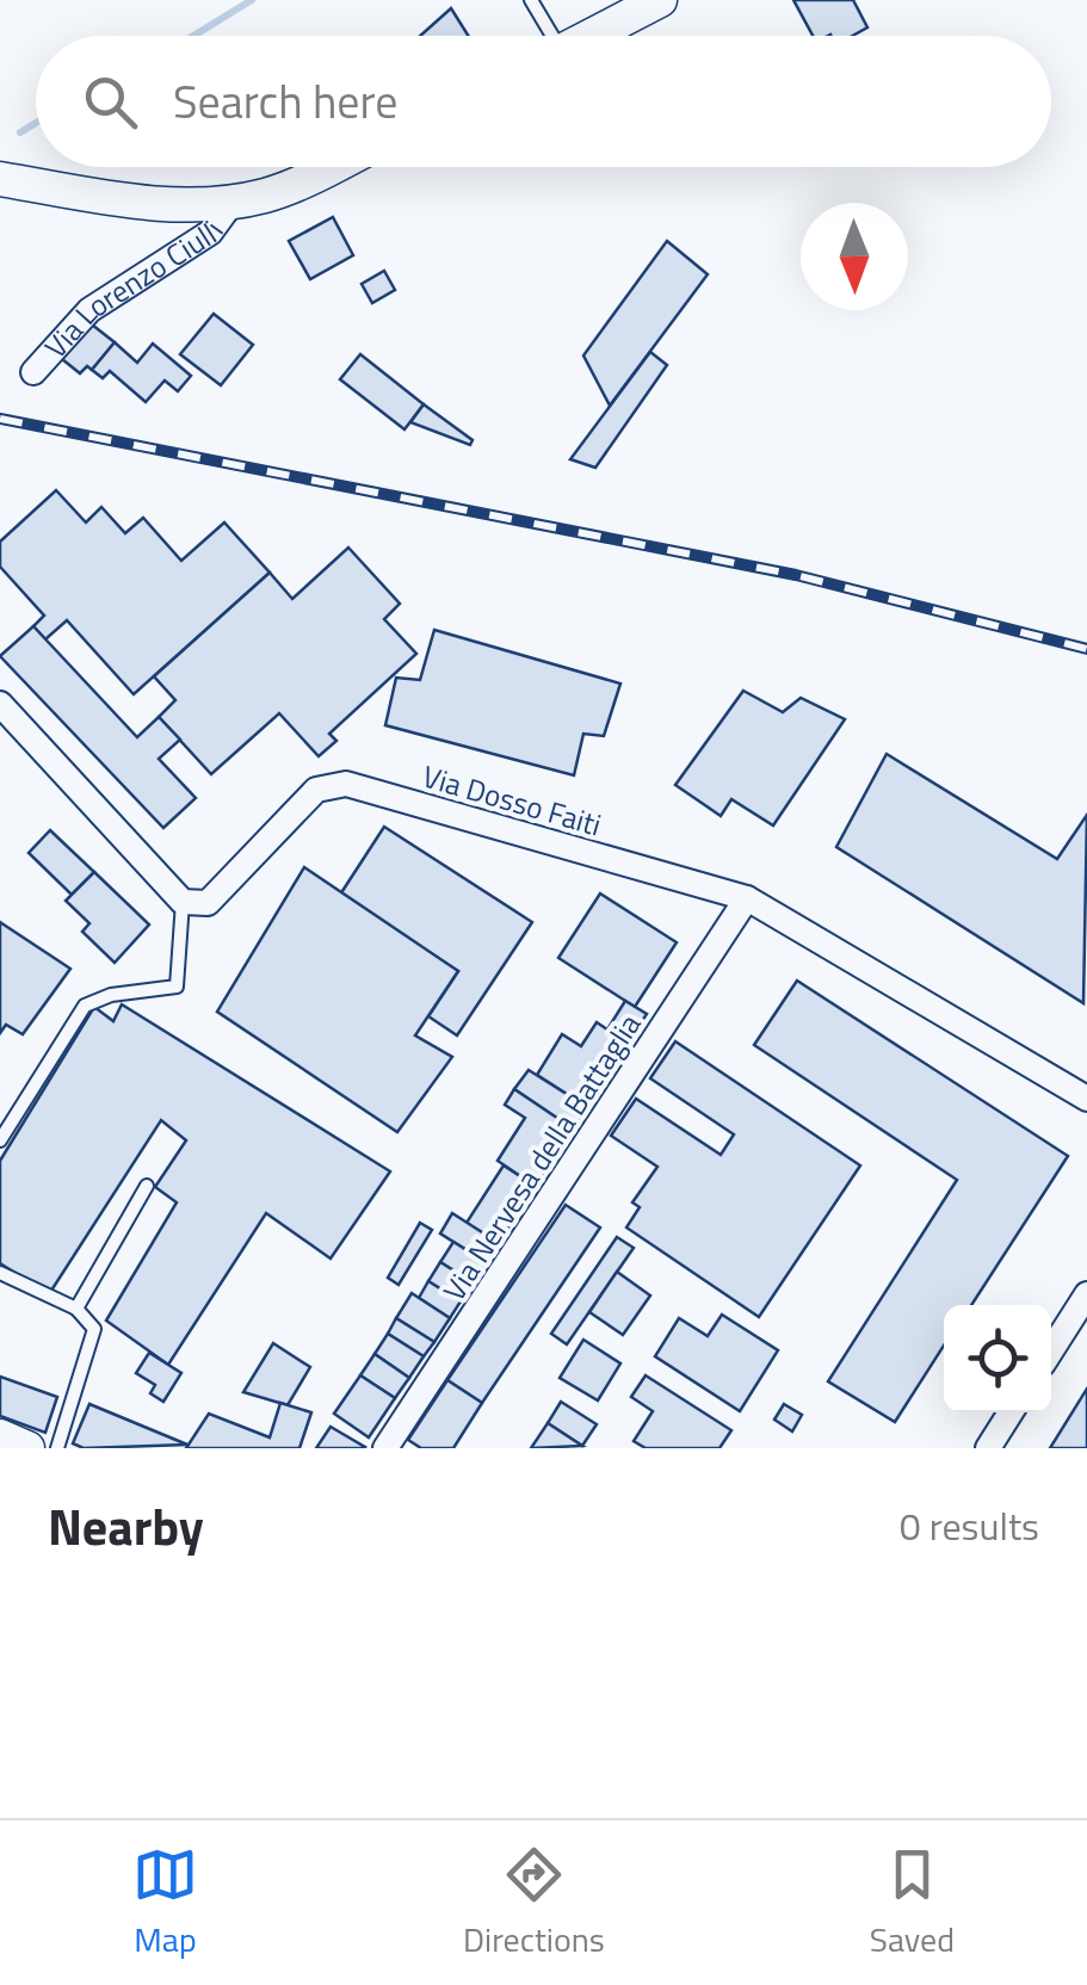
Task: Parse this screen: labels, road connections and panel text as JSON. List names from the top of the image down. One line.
{"streets":{"street":["Via Lorenzo Ciulli","Via Dosso Faiti","Via Nervesa della Battaglia"]},"crossings":[["Via Dosso Faiti","Via Nervesa della Battaglia"]],"north":"bottom","page":{"search":"Search here","heading":["Nearby","0 results"],"nav":["Map","Directions","Saved"]}}
